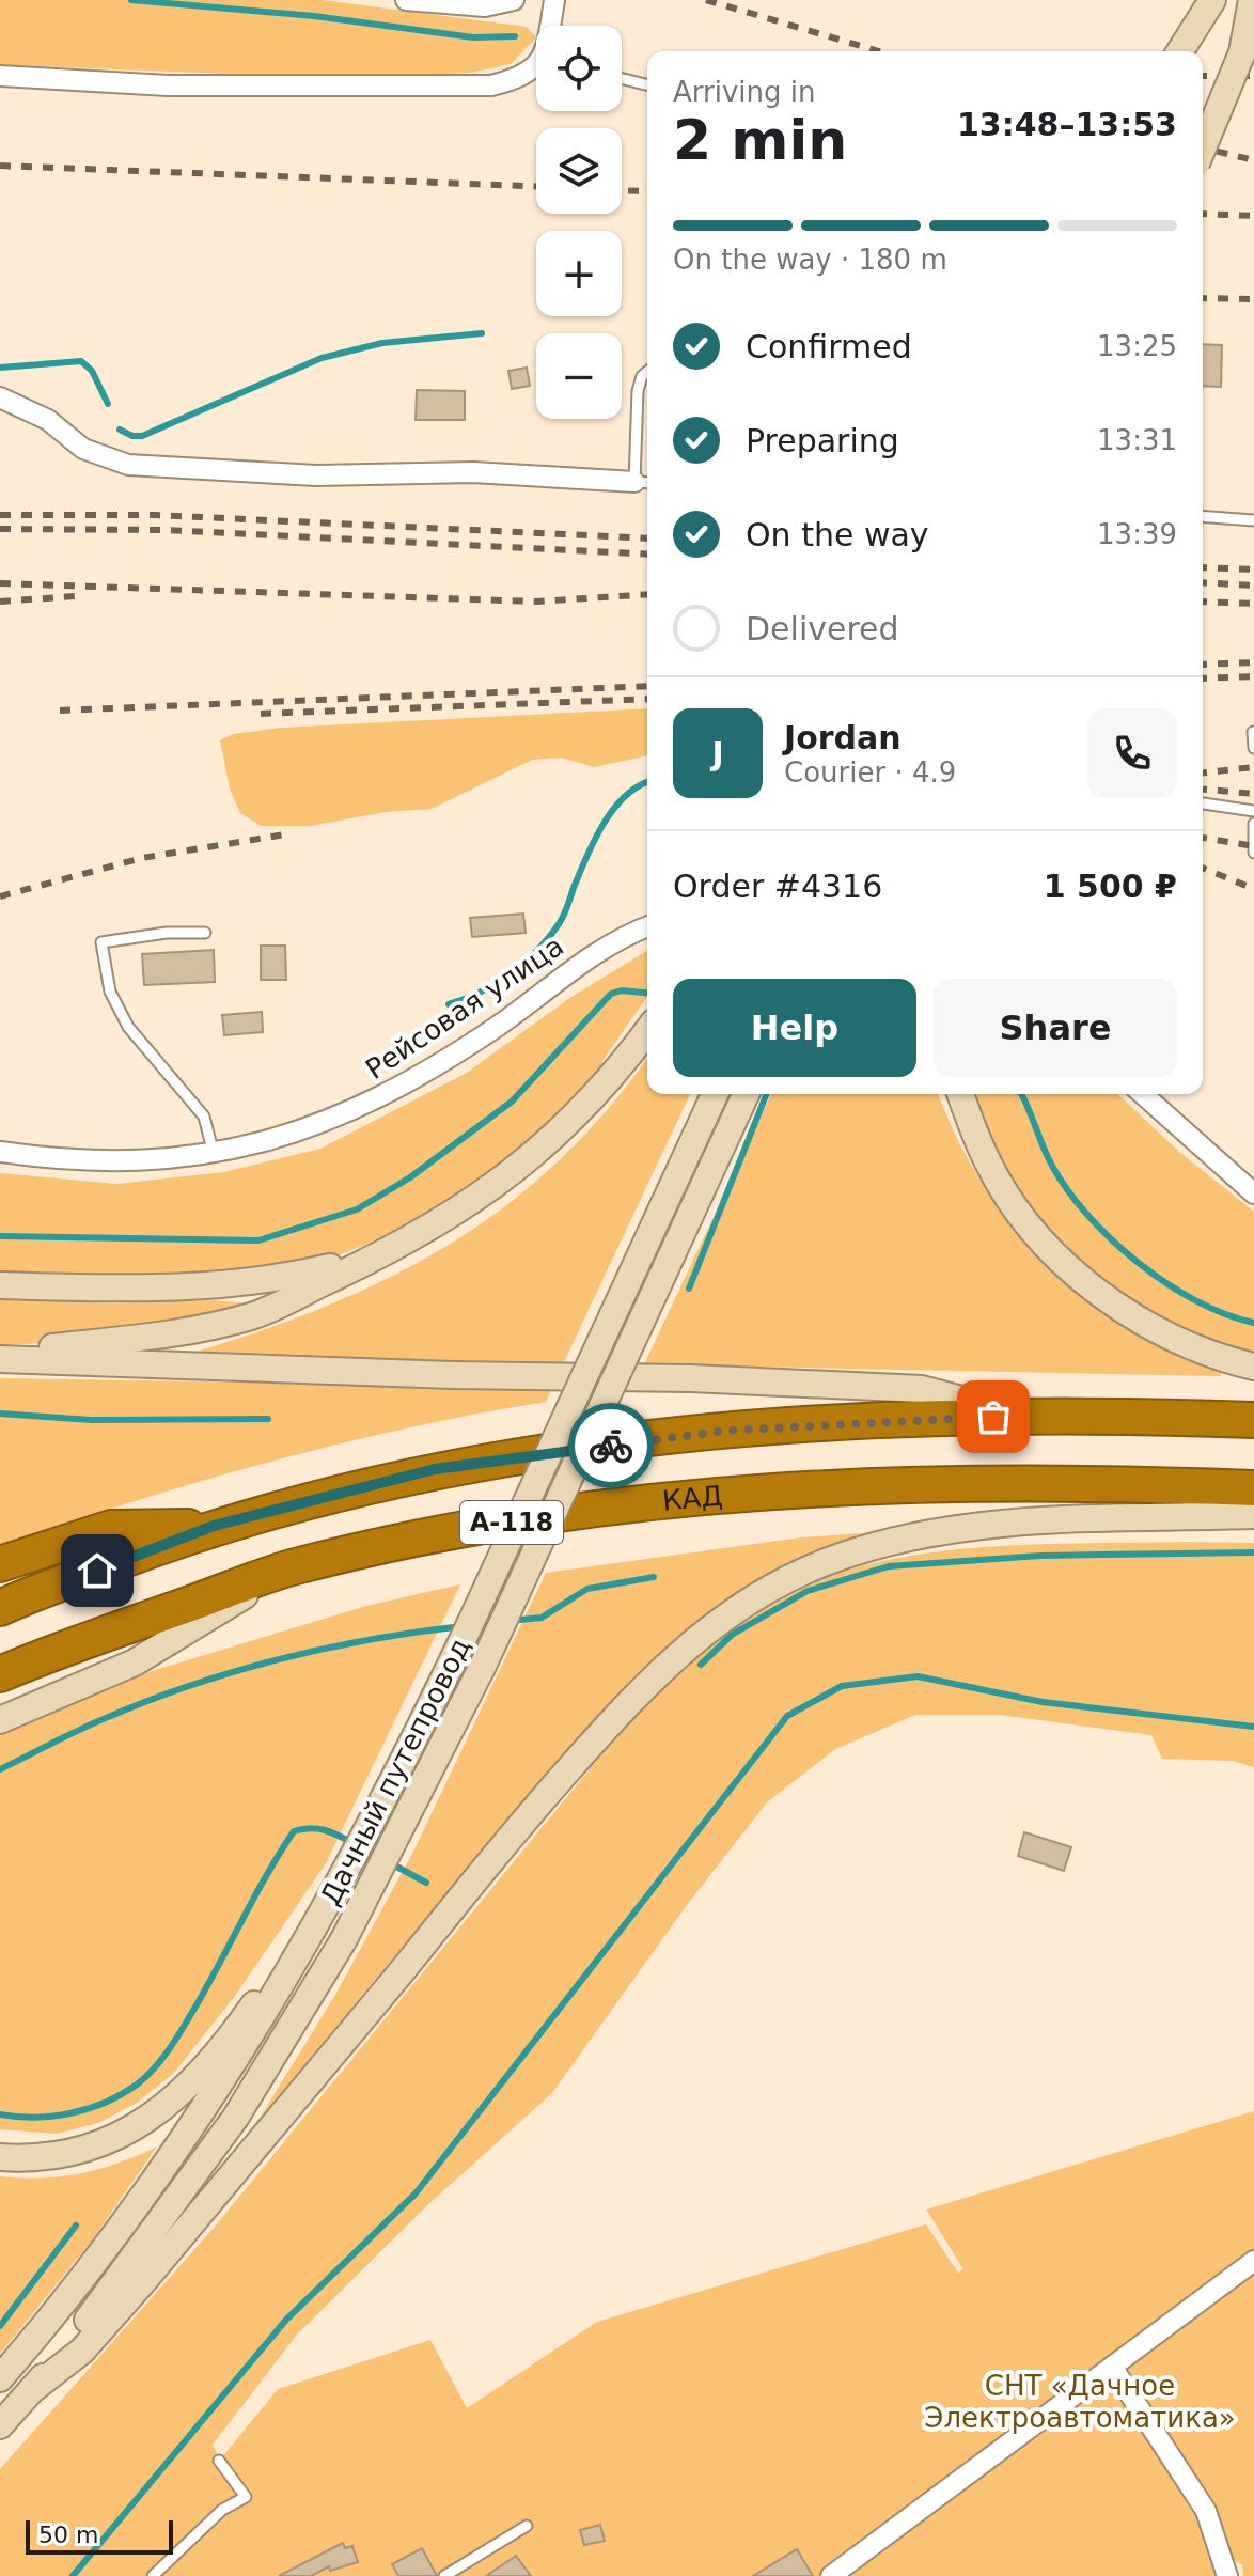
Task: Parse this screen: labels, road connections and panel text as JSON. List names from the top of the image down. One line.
{"streets":{"highway":["КАД","А-118"],"main road":["Дачный путепровод"],"street":["Рейсовая улица"]},"parks":["СНТ «Дачное Электроавтоматика»"],"scale_bar":"50 m","page":{"map_buttons":["+","−"],"heading":["2 min","Arriving in","13:48–13:53"],"panel":["Jordan","Courier · 4.9","Order #4316","1 500 ₽"],"bar":"On the way · 180 m","list":[["Confirmed","13:25"],["Preparing","13:31"],["On the way","13:39"],"Delivered"],"round":"J","buttons":["Help","Share"],"scale":"50 m"}}
